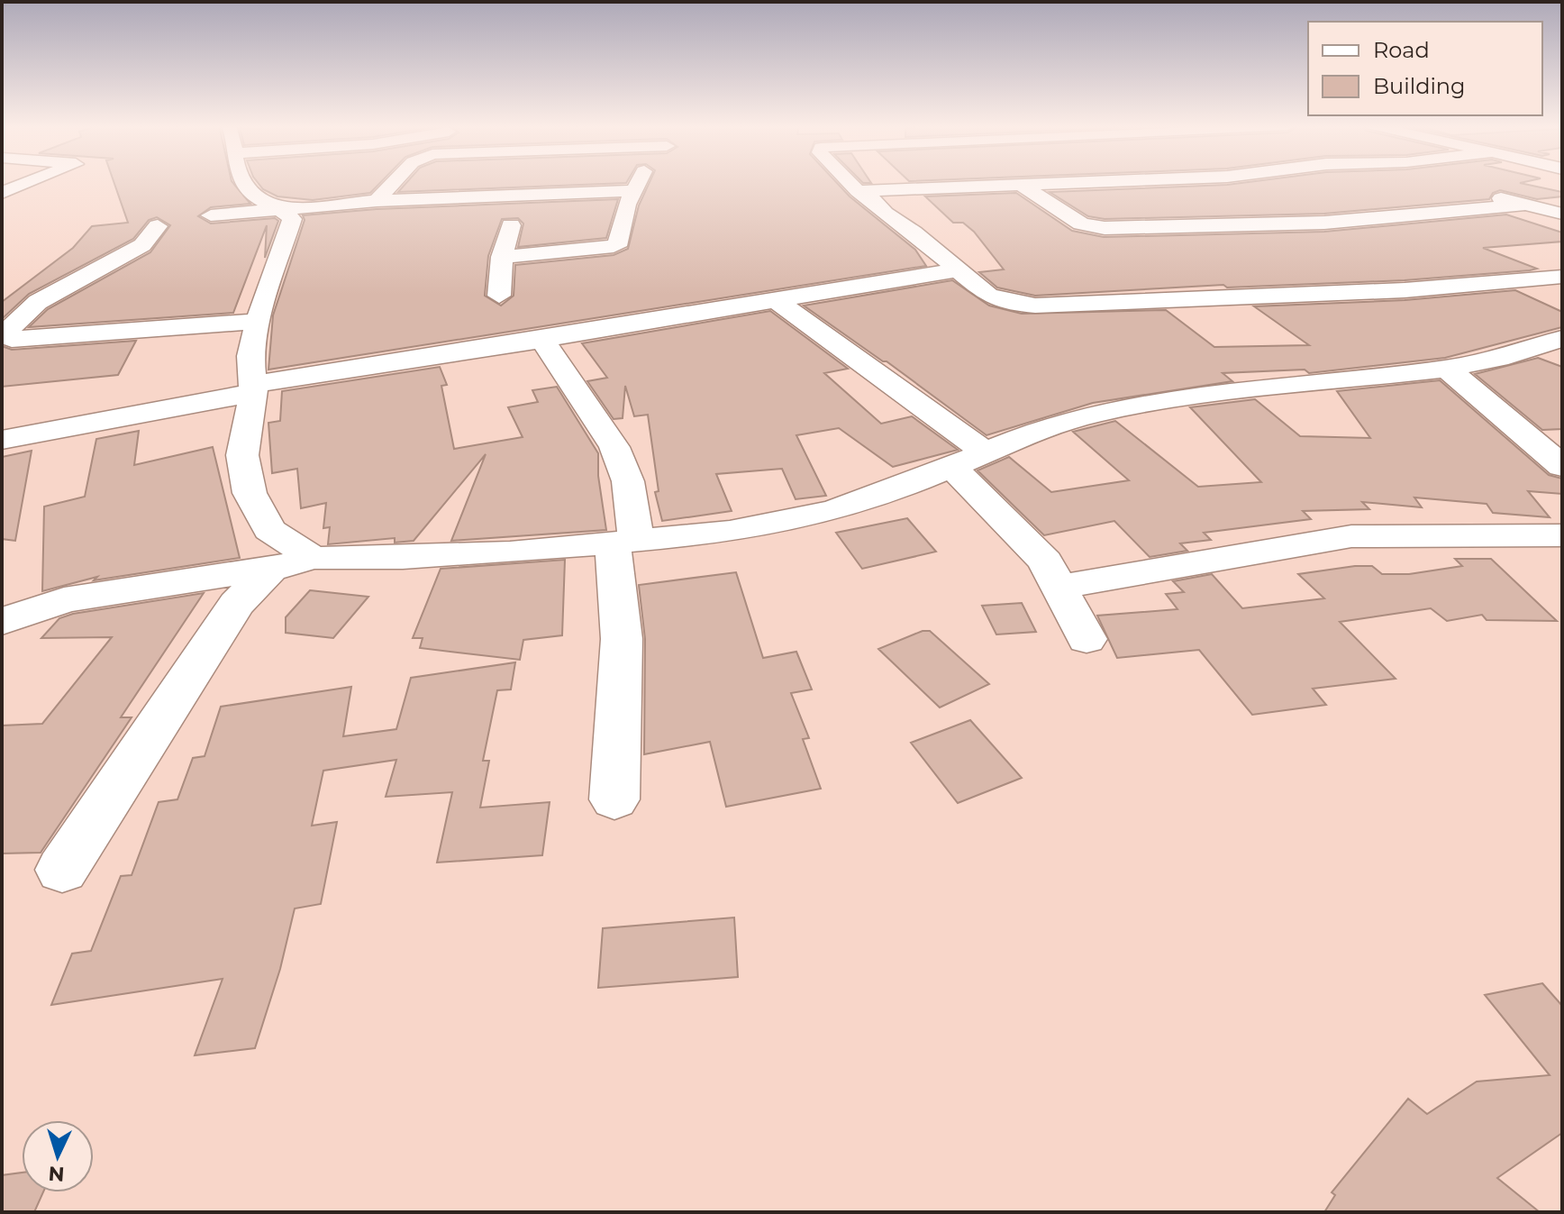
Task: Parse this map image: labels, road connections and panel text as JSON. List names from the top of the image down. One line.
{"legend":["Road","Building"],"north":"bottom"}
